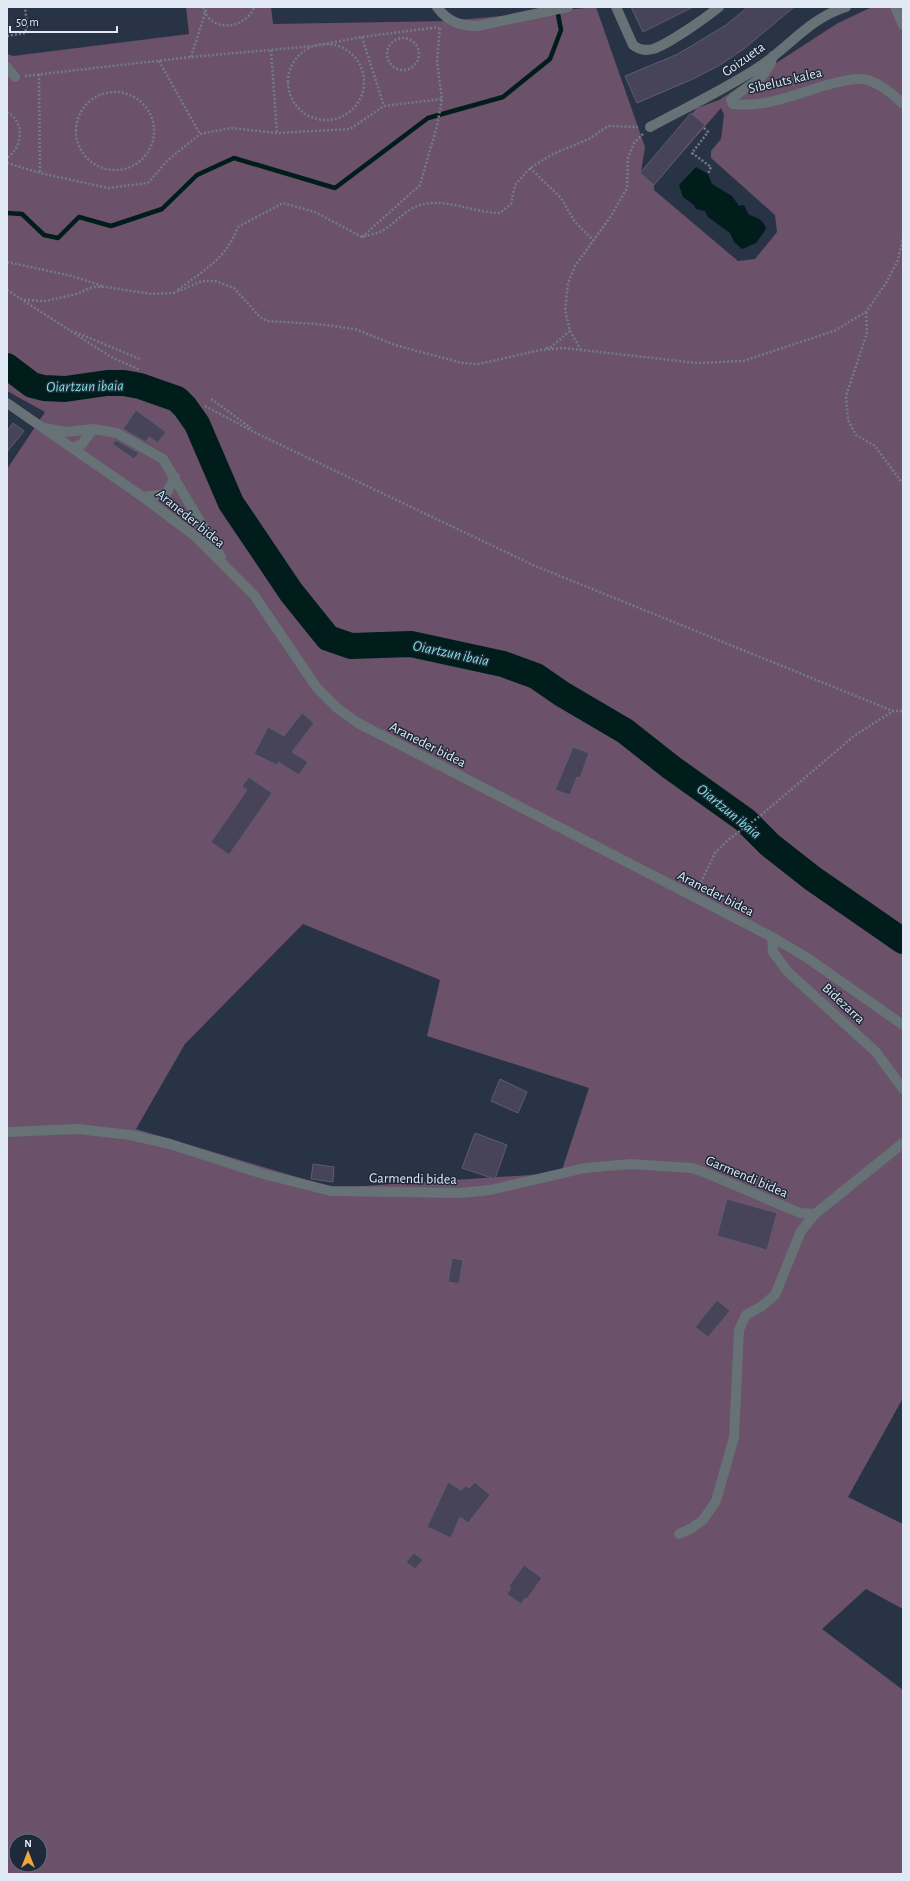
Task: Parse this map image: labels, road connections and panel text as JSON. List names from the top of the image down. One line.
{"streets":{"street":["Goizueta","Sibeluts kalea","Araneder bidea","Bidezarra","Garmendi bidea"]},"crossings":[["Goizueta","Sibeluts kalea"],["Araneder bidea","Bidezarra"]],"water":["Oiartzun ibaia"],"scale_bar":"50 m","north":"top"}
